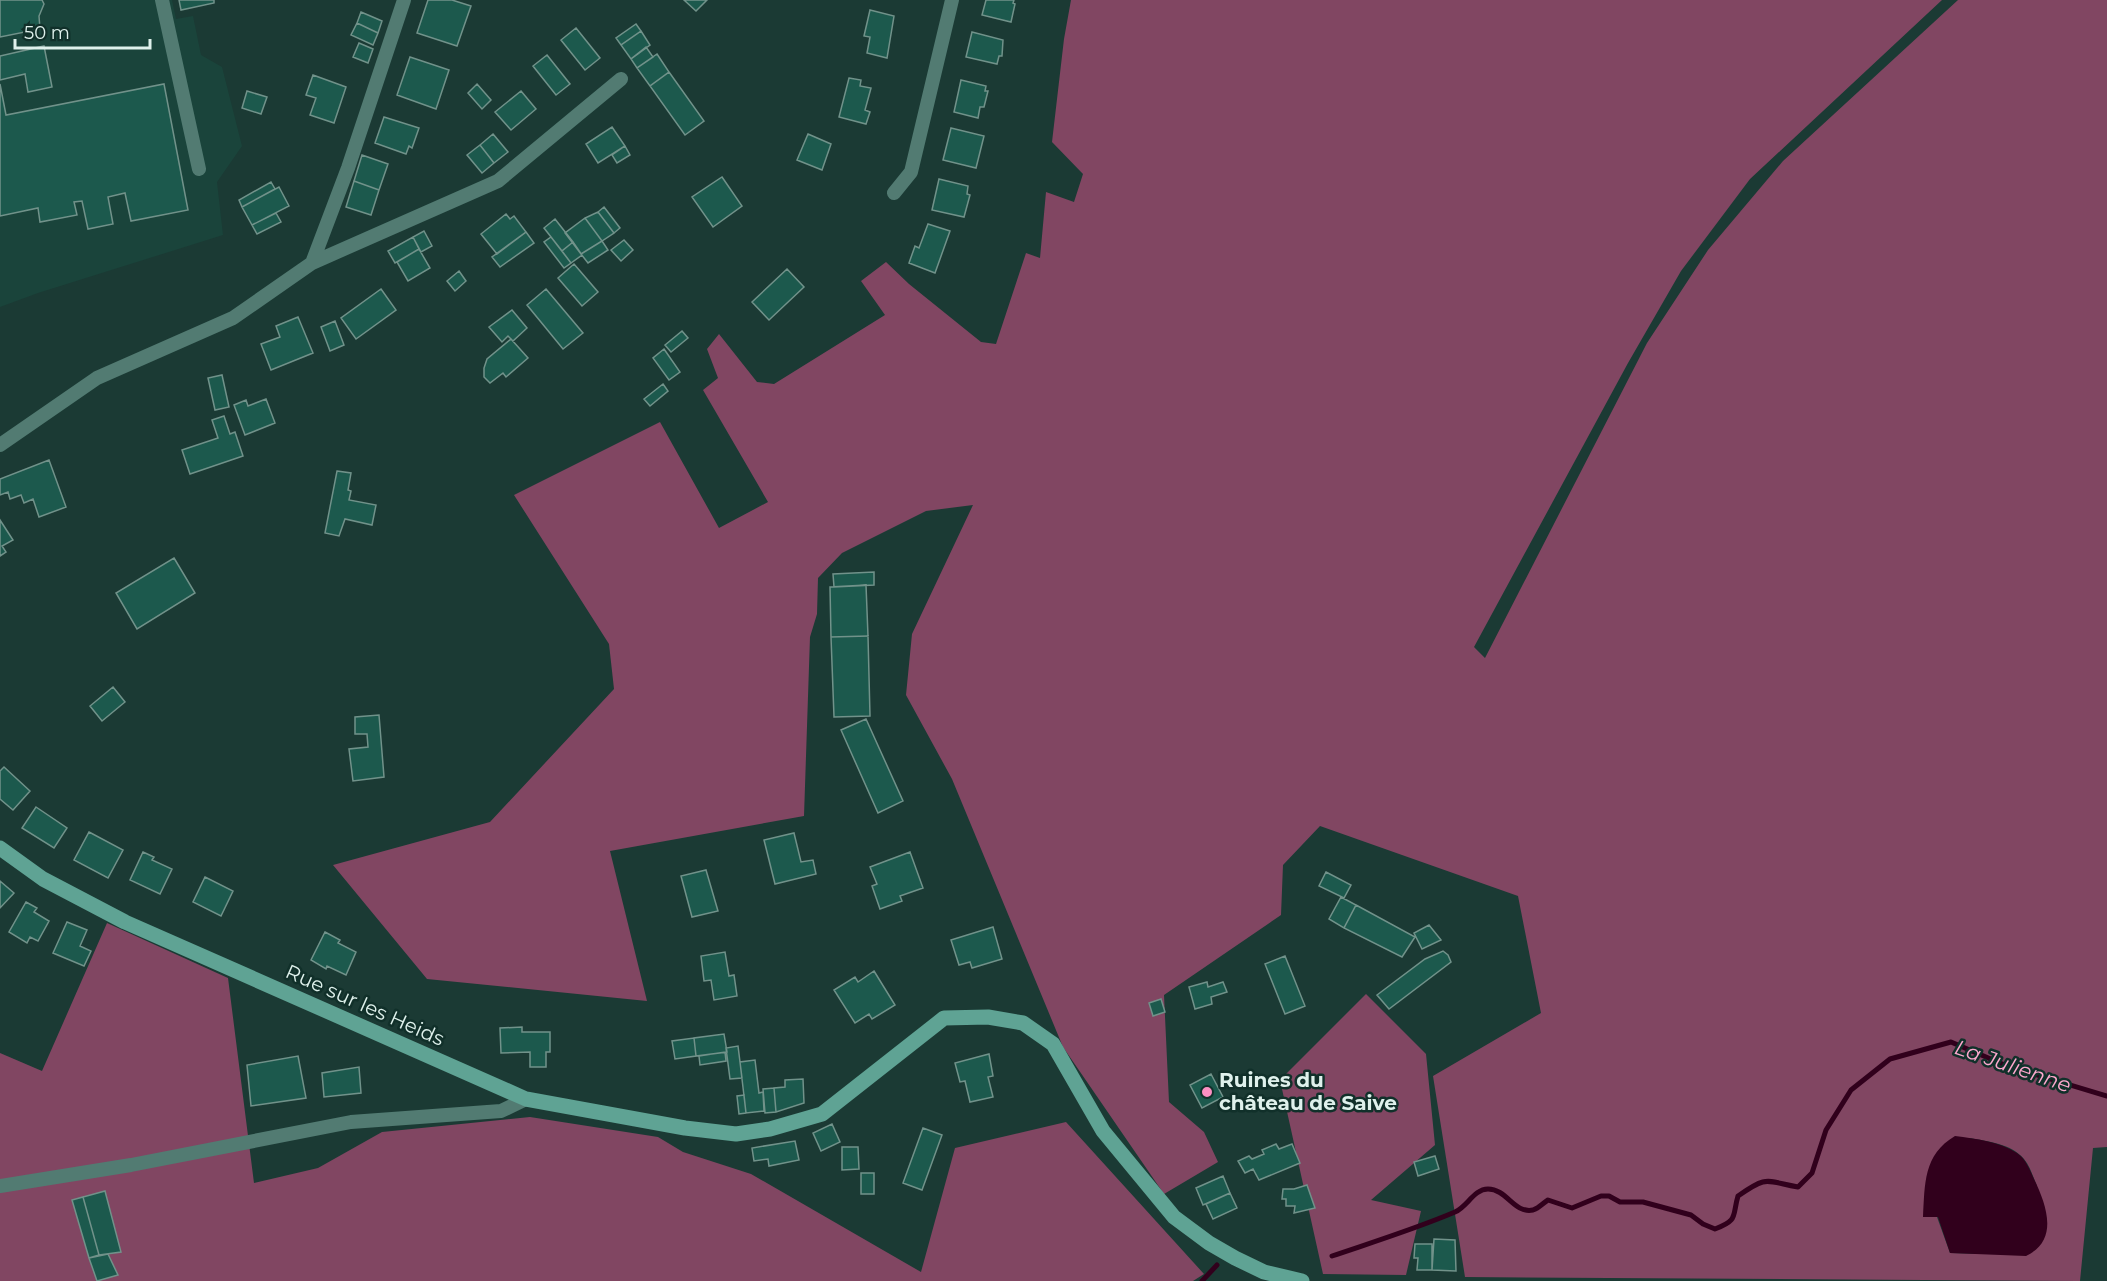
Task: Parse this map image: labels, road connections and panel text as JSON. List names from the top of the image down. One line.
{"streets":{"street":["Rue sur les Heids"]},"water":["La Julienne"],"places":["Ruines du château de Saive"],"scale_bar":"50 m"}
